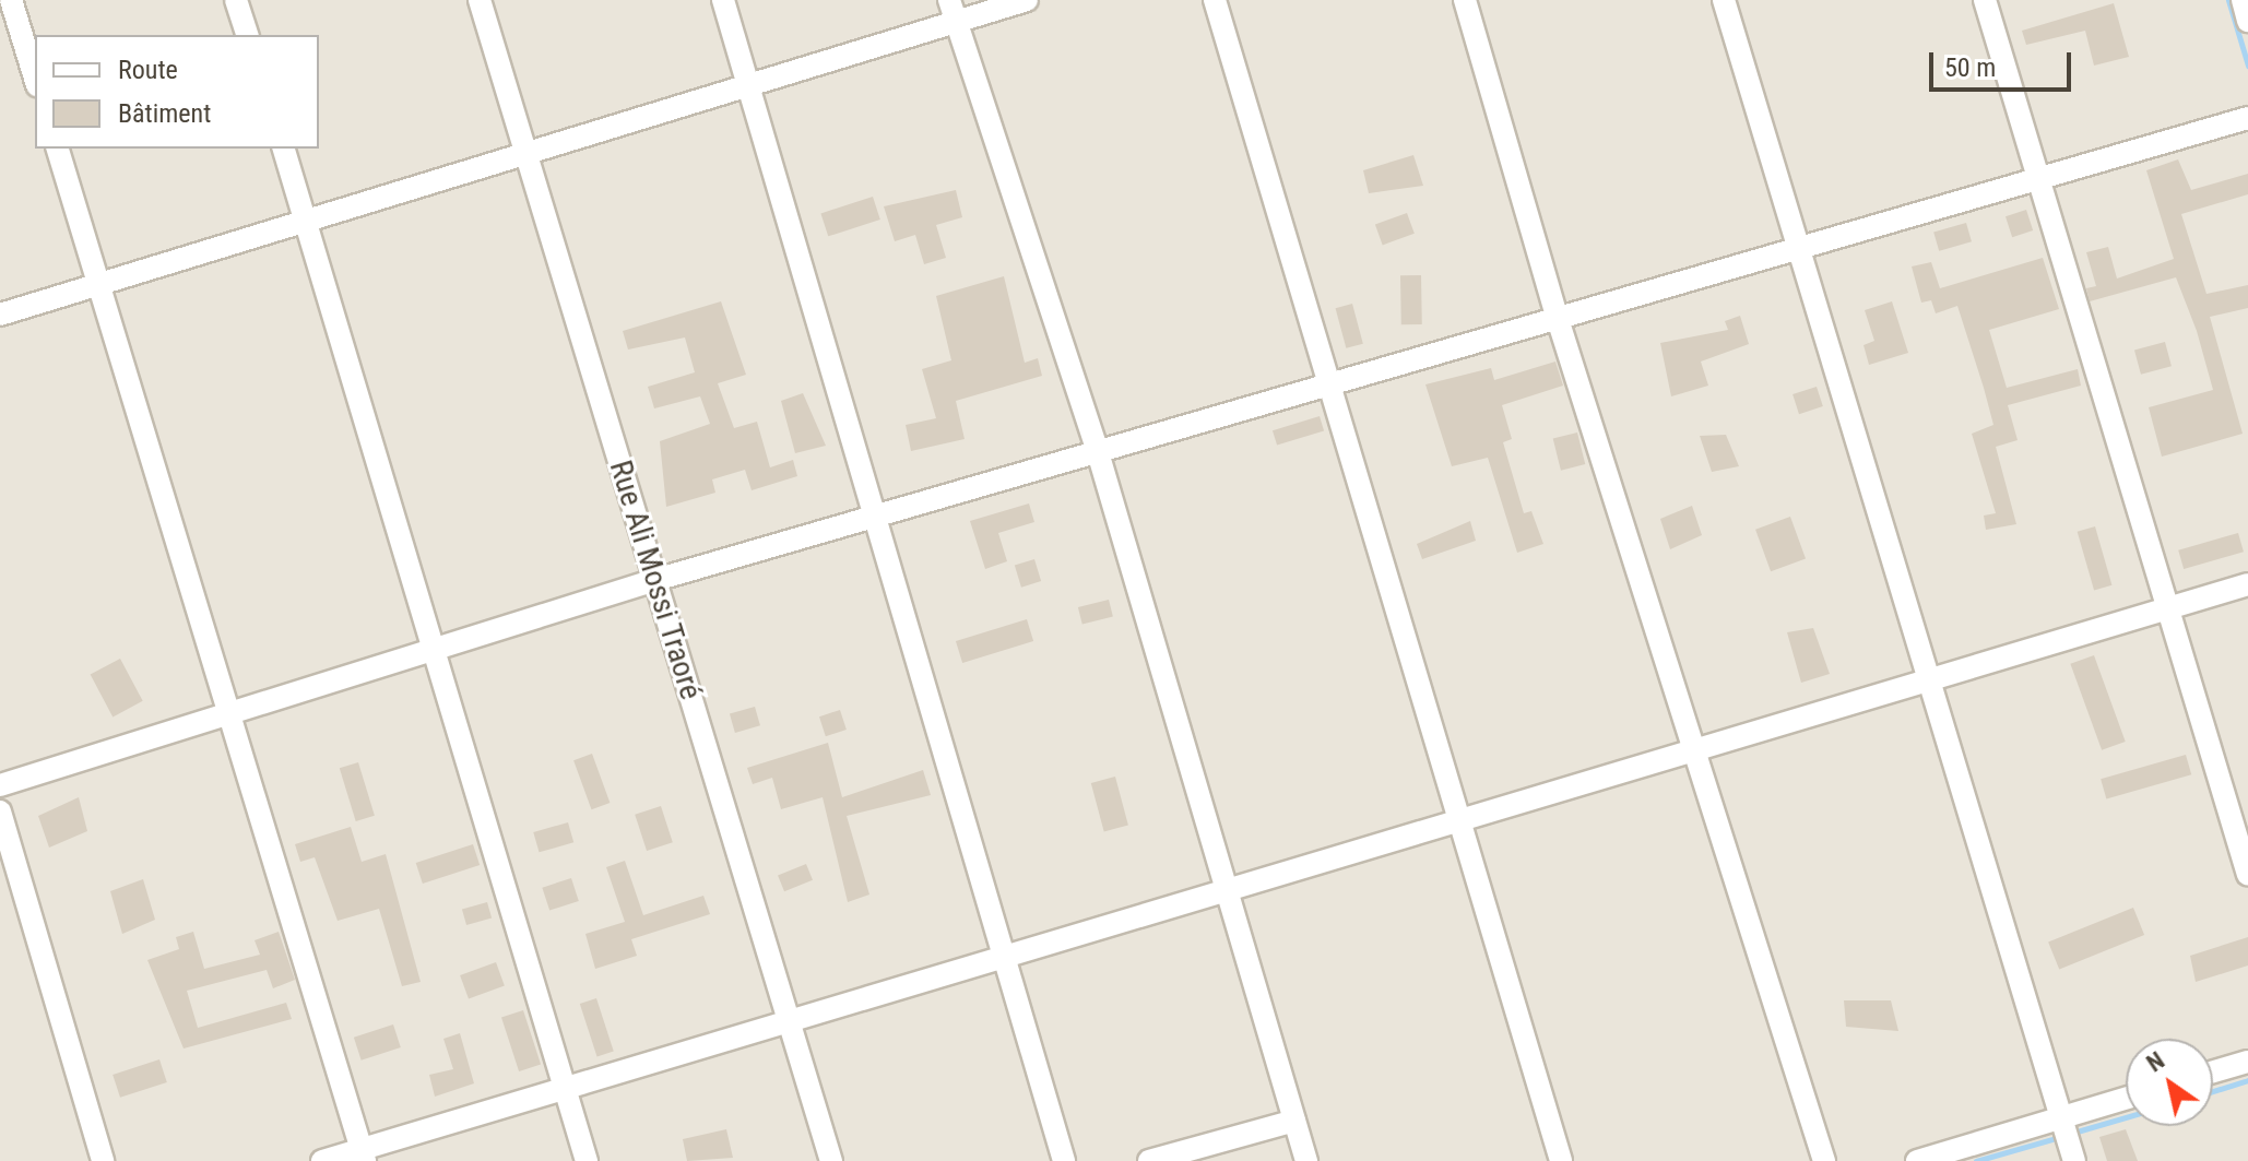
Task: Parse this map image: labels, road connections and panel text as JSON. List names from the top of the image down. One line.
{"streets":{"street":["Rue Ali Mossi Traoré"]},"legend":["Route","Bâtiment"],"scale_bar":"50 m","north":"top left"}
